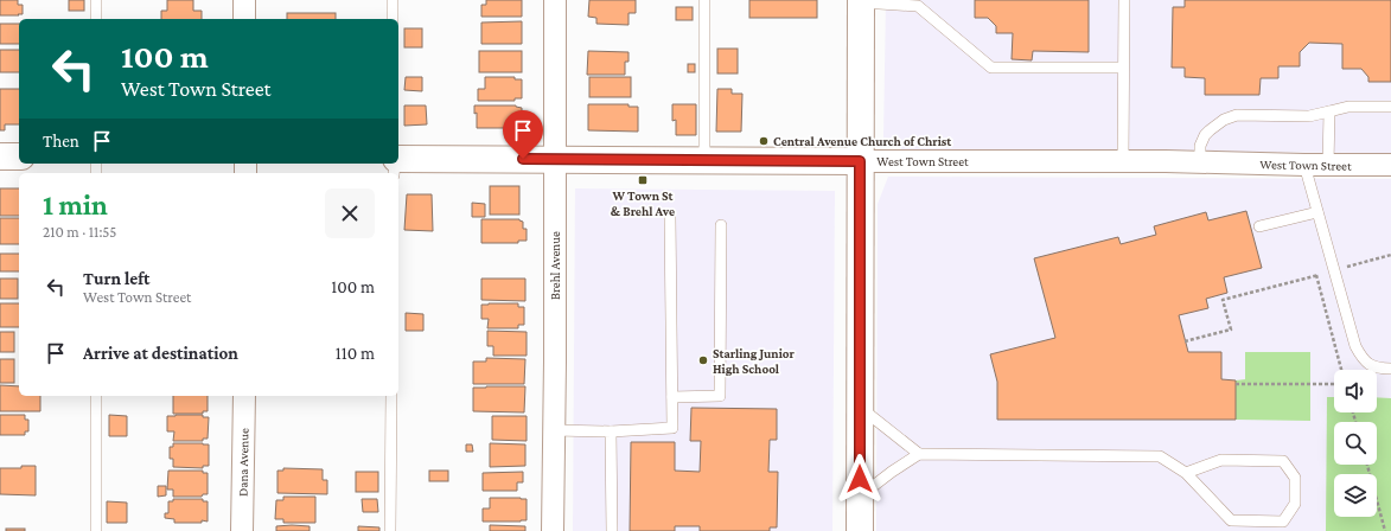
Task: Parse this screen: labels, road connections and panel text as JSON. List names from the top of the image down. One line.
{"streets":{"main road":["West Town Street"],"street":["Brehl Avenue","Dana Avenue"]},"crossings":[["West Town Street","Brehl Avenue"]],"places":{"other":["Central Avenue Church of Christ","Starling Junior High School"],"transit":["W Town St & Brehl Ave"]},"page":{"turn":["100 m","West Town Street"],"then":"Then","heading":["1 min","210 m · 11:55"],"list":[{"name":"Turn left","note":"West Town Street","value":"100 m"},{"name":"Arrive at destination","value":"110 m"}]}}
